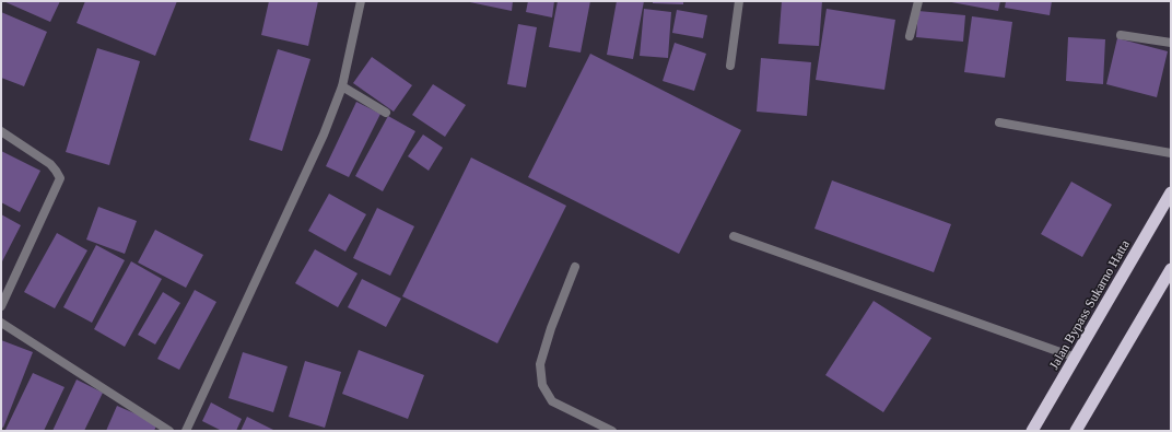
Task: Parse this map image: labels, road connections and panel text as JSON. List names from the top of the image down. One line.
{"streets":{"highway":["Jalan Bypass Sukarno Hatta"]}}
